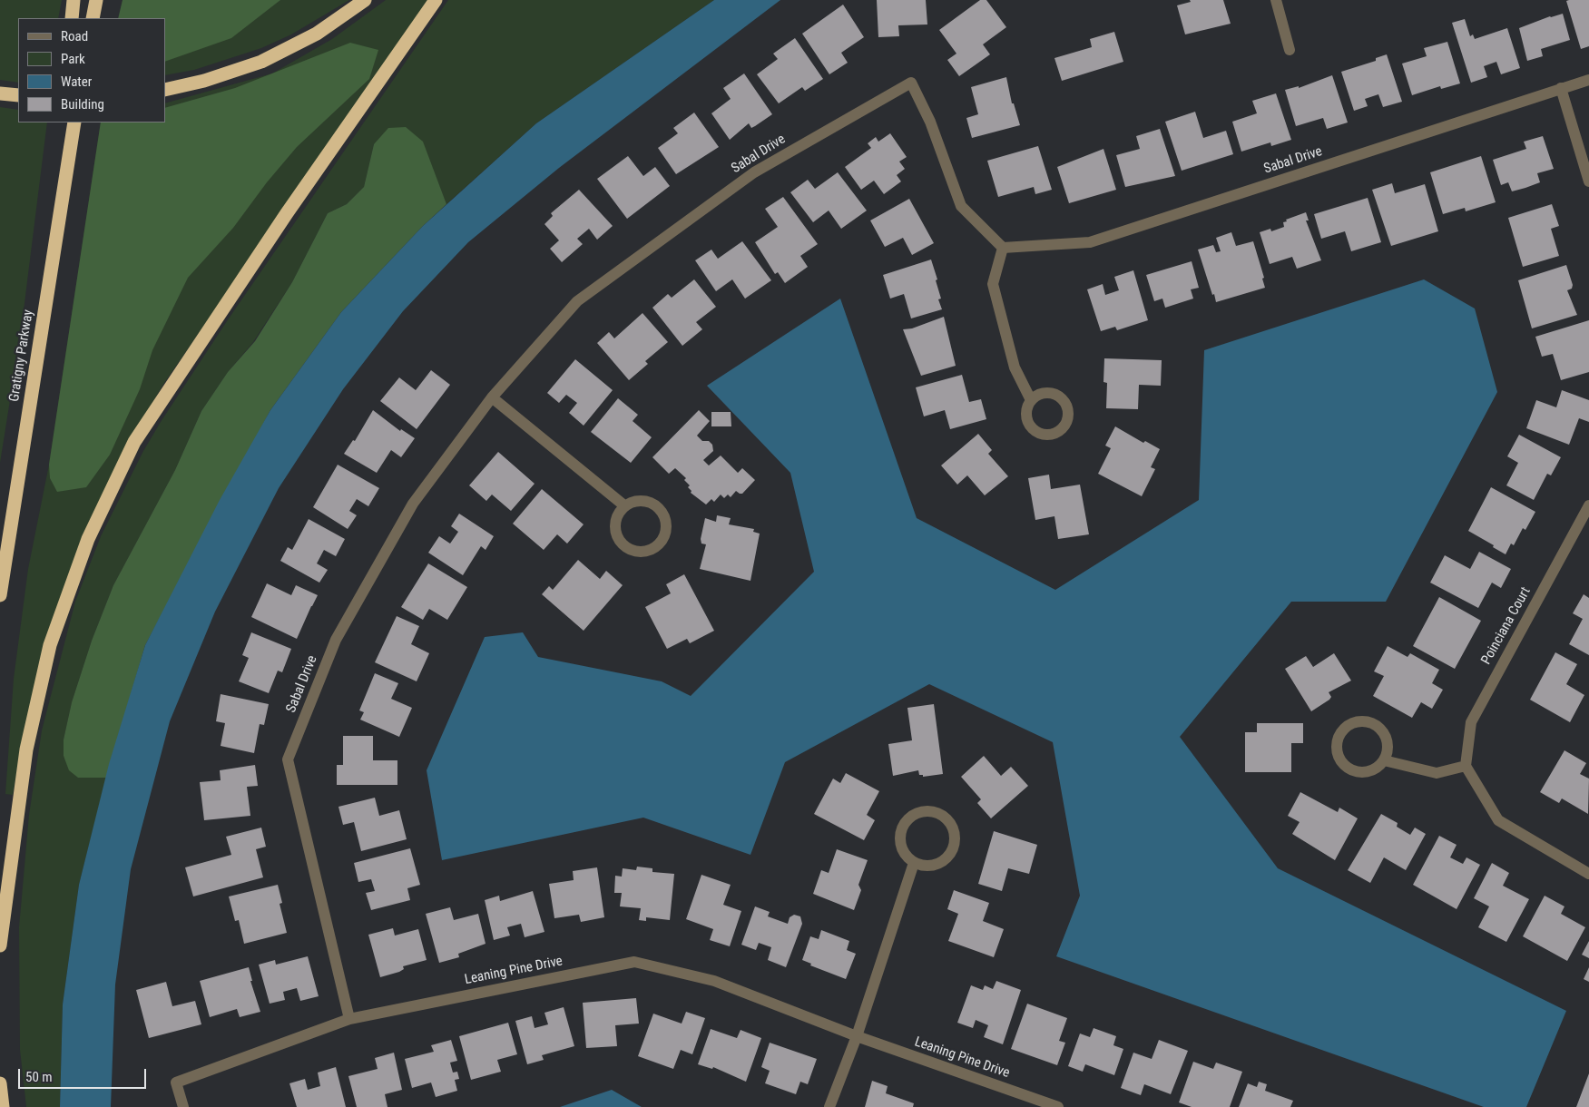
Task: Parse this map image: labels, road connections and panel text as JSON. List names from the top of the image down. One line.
{"streets":{"highway":["Gratigny Parkway"],"street":["Sabal Drive","Poinciana Court","Leaning Pine Drive"]},"crossings":[["Sabal Drive","Leaning Pine Drive"]],"legend":["Road","Park","Water","Building"],"scale_bar":"50 m"}
